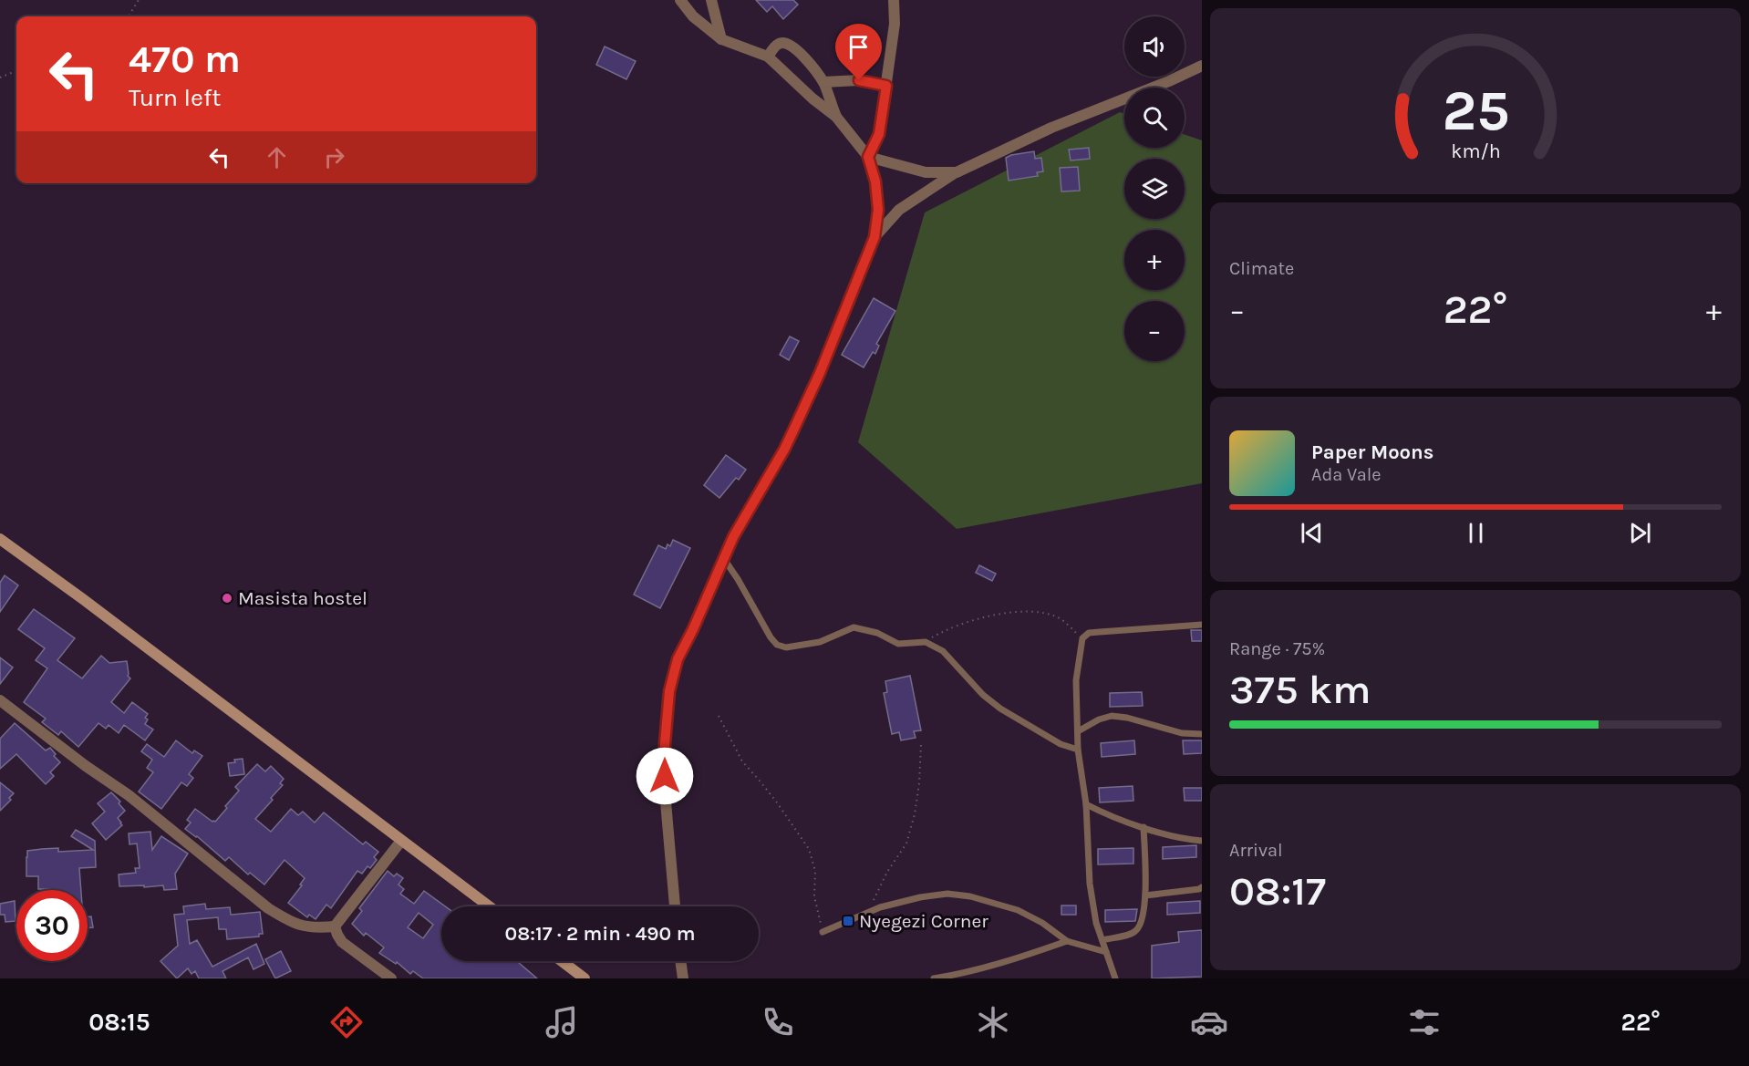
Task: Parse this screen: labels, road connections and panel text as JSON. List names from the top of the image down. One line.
{"places":{"other":["Masista hostel"],"transit":["Nyegezi Corner"]},"page":{"map_buttons":["+","−"],"turn":["470 m","Turn left"],"tile":["Climate",["Range · 75%","375 km"],["Arrival","08:17"]],"heat":["−","22°","+"],"song":["Paper Moons","Ada Vale"],"limit":"30","trip":"08:17 · 2 min · 490 m","tabs":["08:15","22°"],"gauge":["25","km/h"]}}
